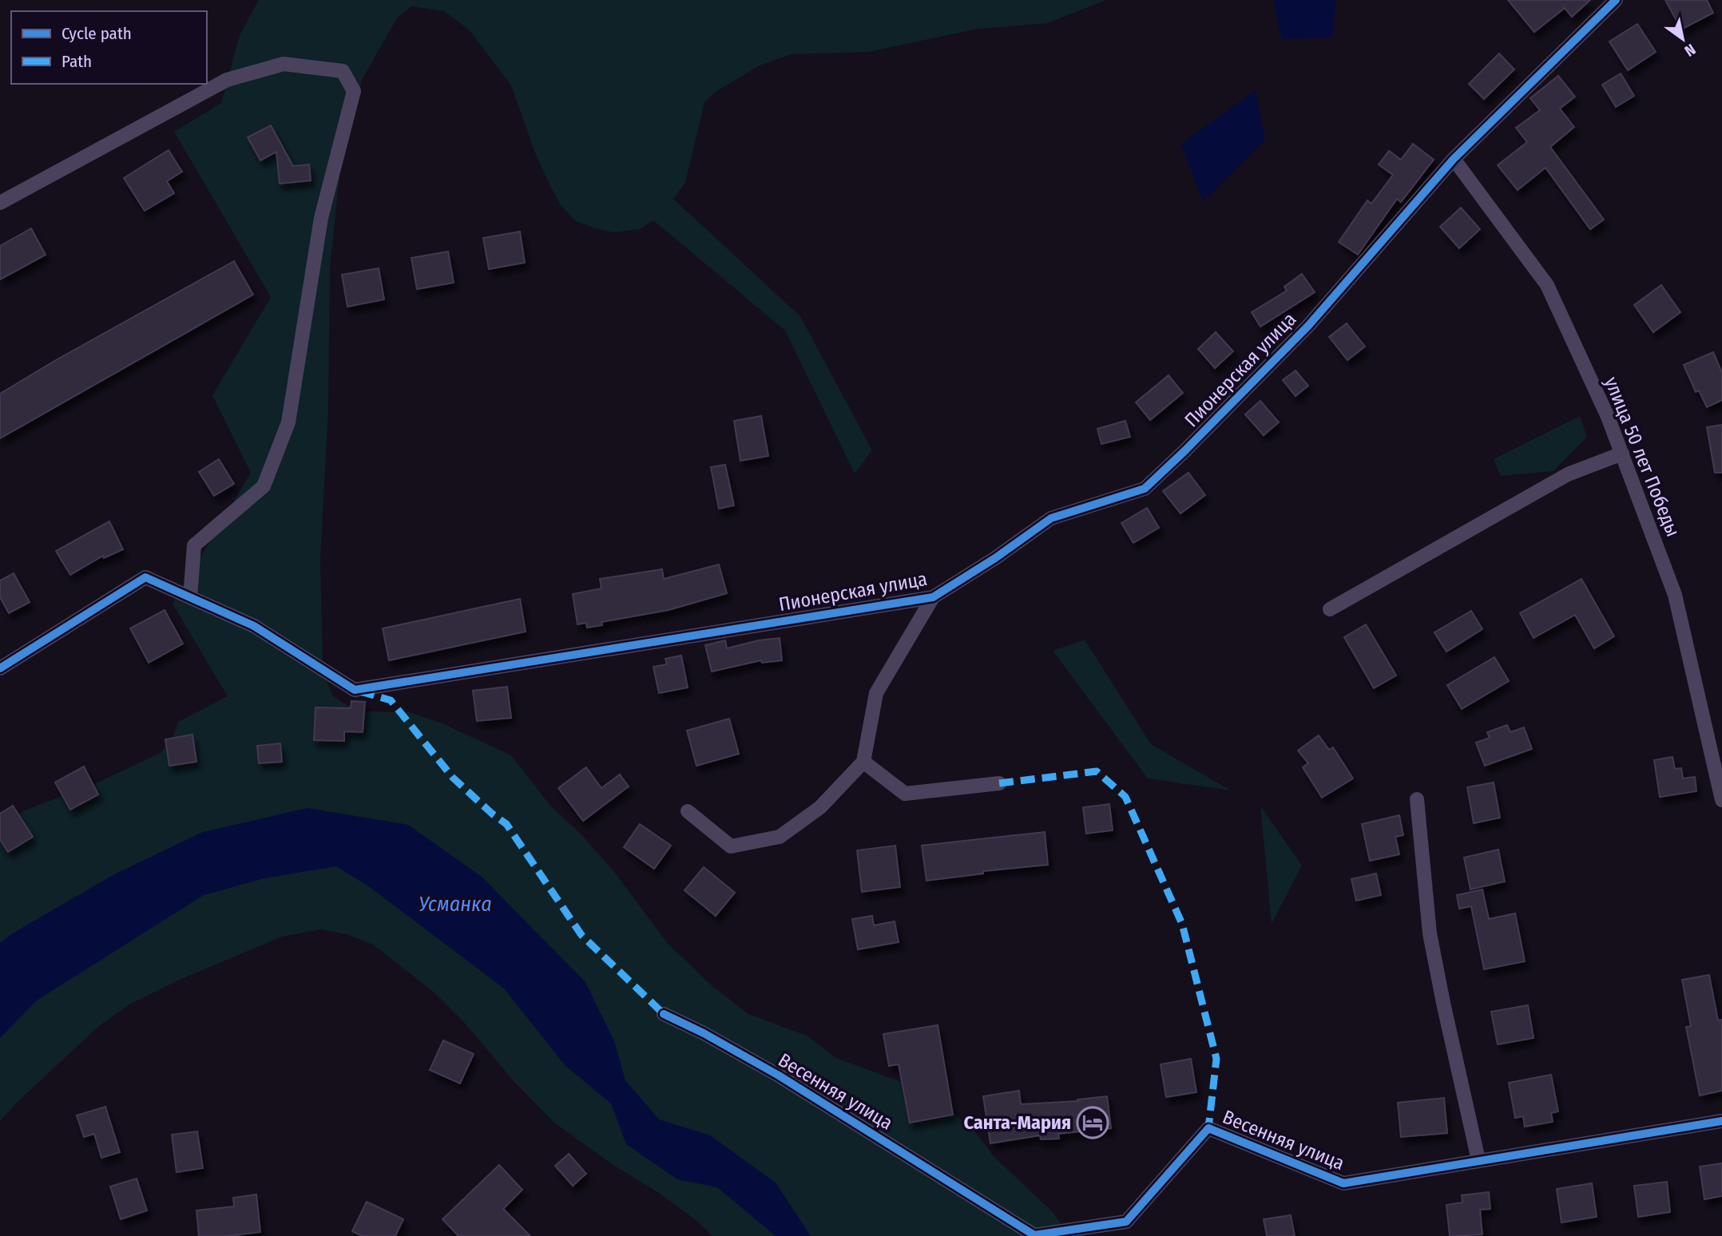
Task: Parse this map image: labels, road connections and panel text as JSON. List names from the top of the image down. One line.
{"streets":{"street":["Пионерская улица","улица 50 лет Победы","Весенняя улица"]},"crossings":[["Пионерская улица","улица 50 лет Победы"]],"water":["Усманка"],"places":{"hotel":["Санта-Мария"]},"legend":["Cycle path","Path"],"north":"bottom right"}
